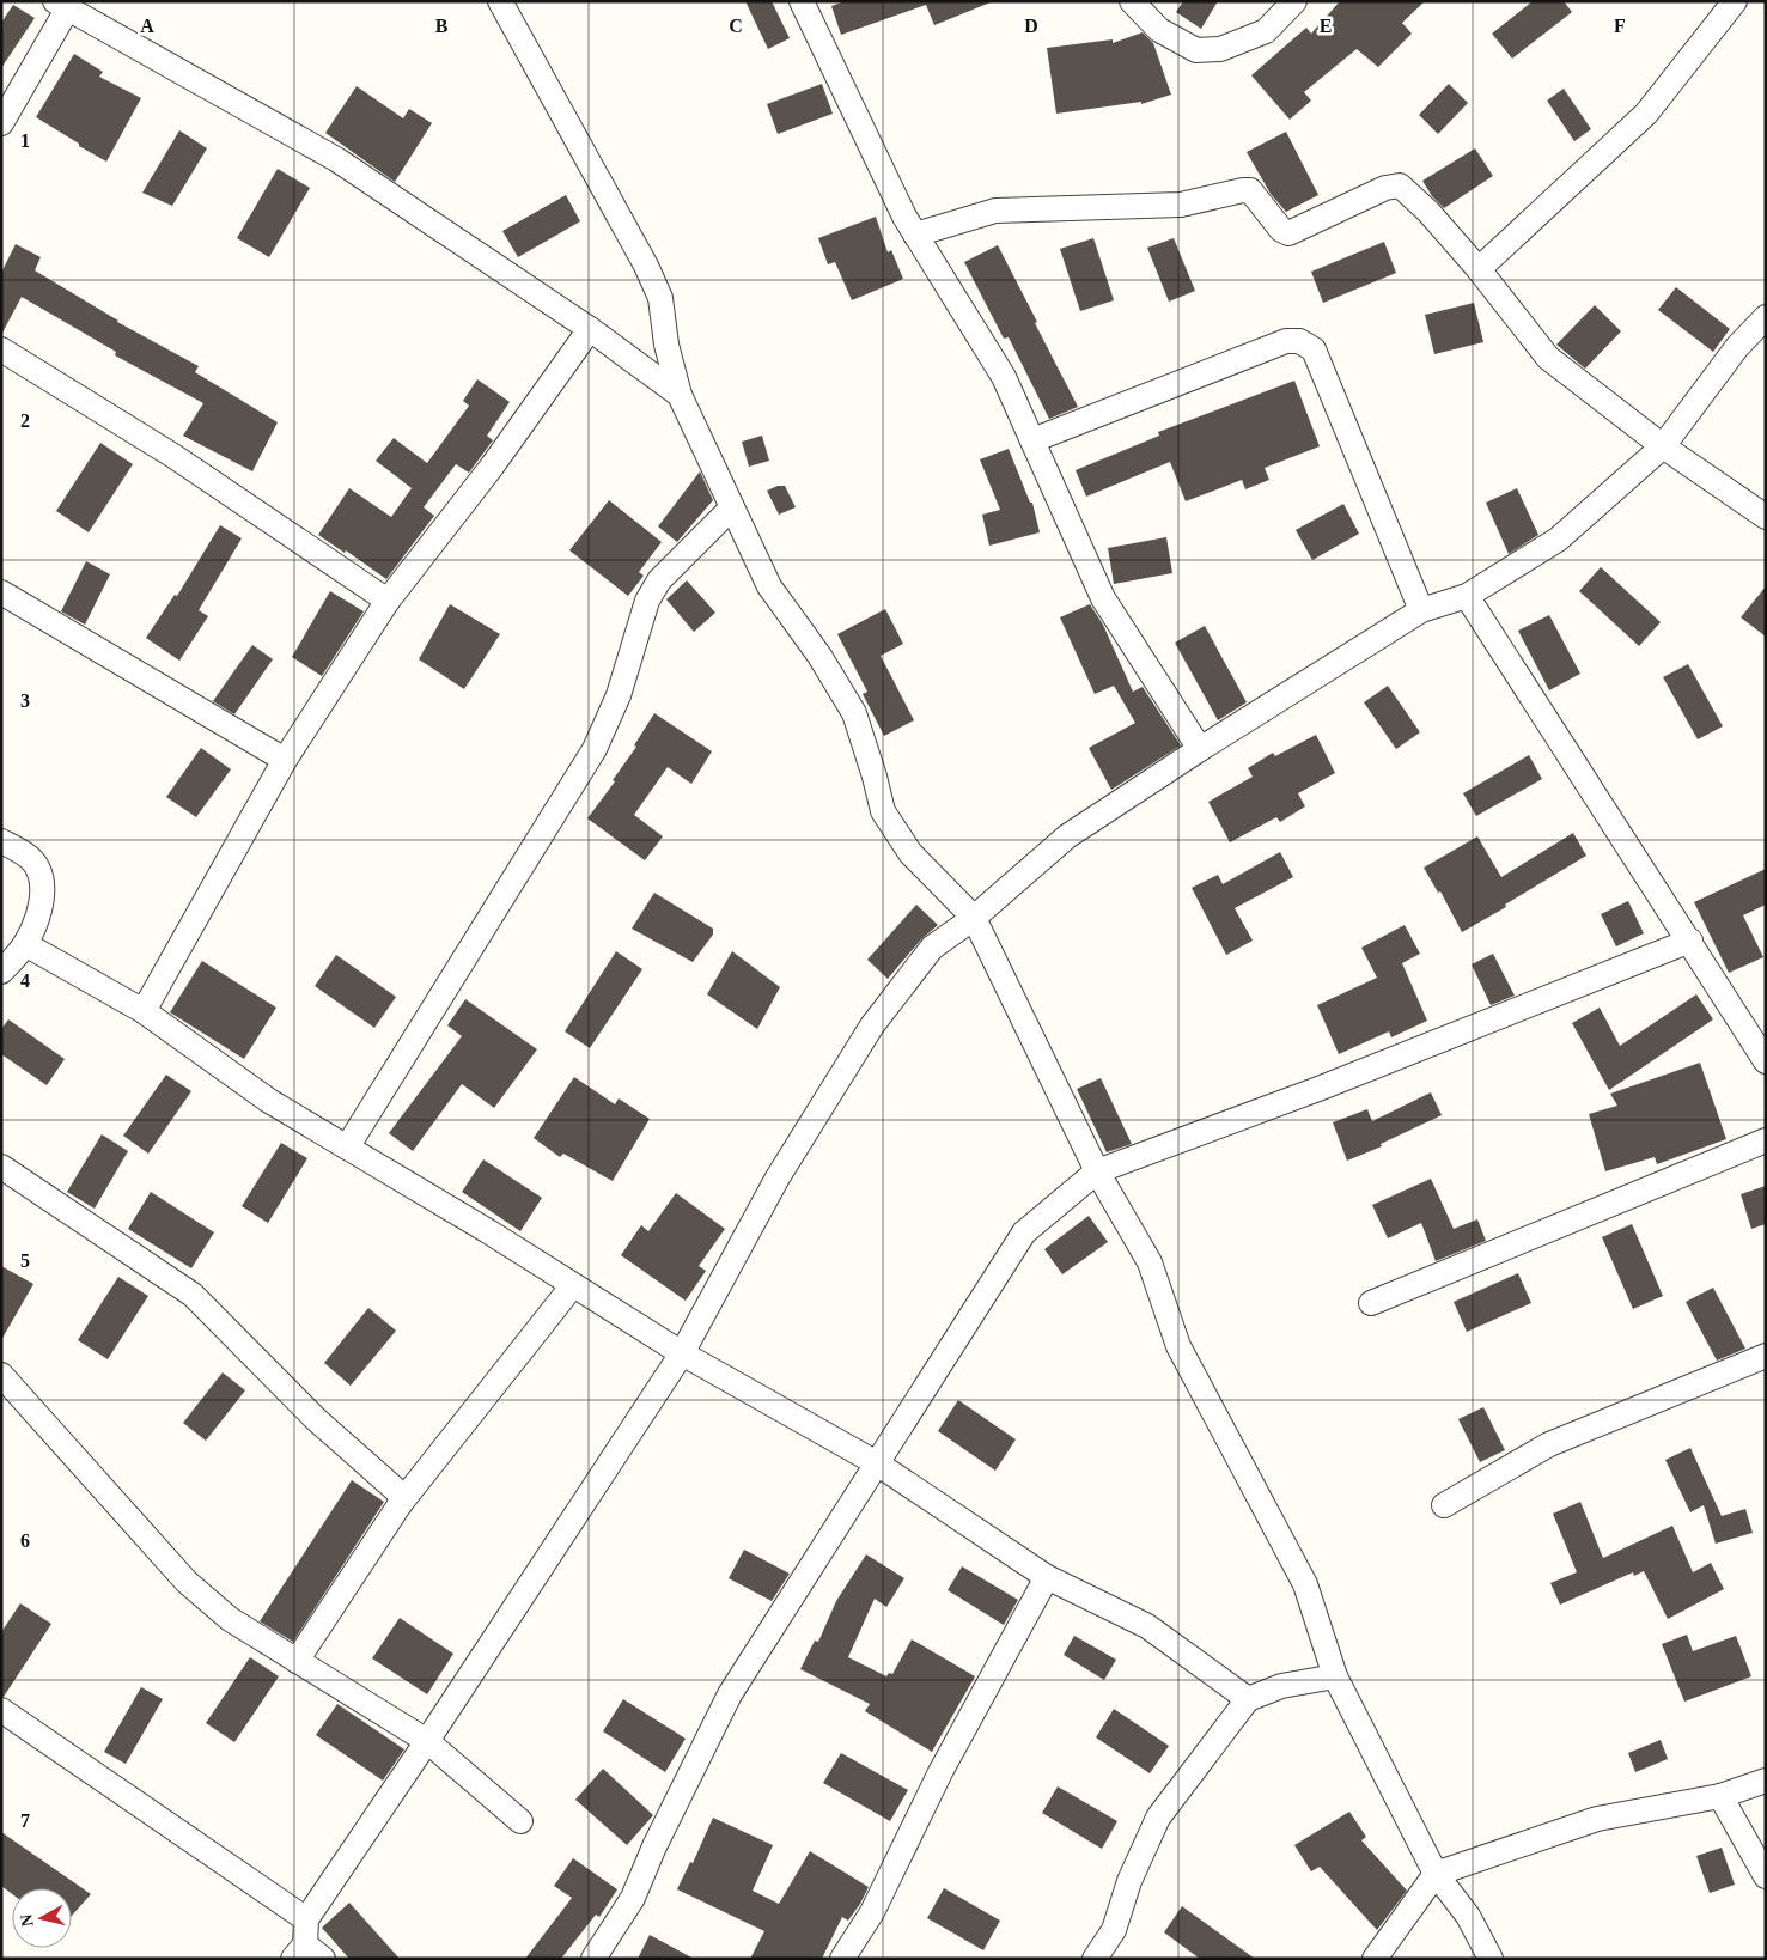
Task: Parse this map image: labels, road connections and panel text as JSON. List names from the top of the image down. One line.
{"north":"left","grid":{"columns":["A","B","C","D","E","F"],"rows":["1","2","3","4","5","6","7"]}}
